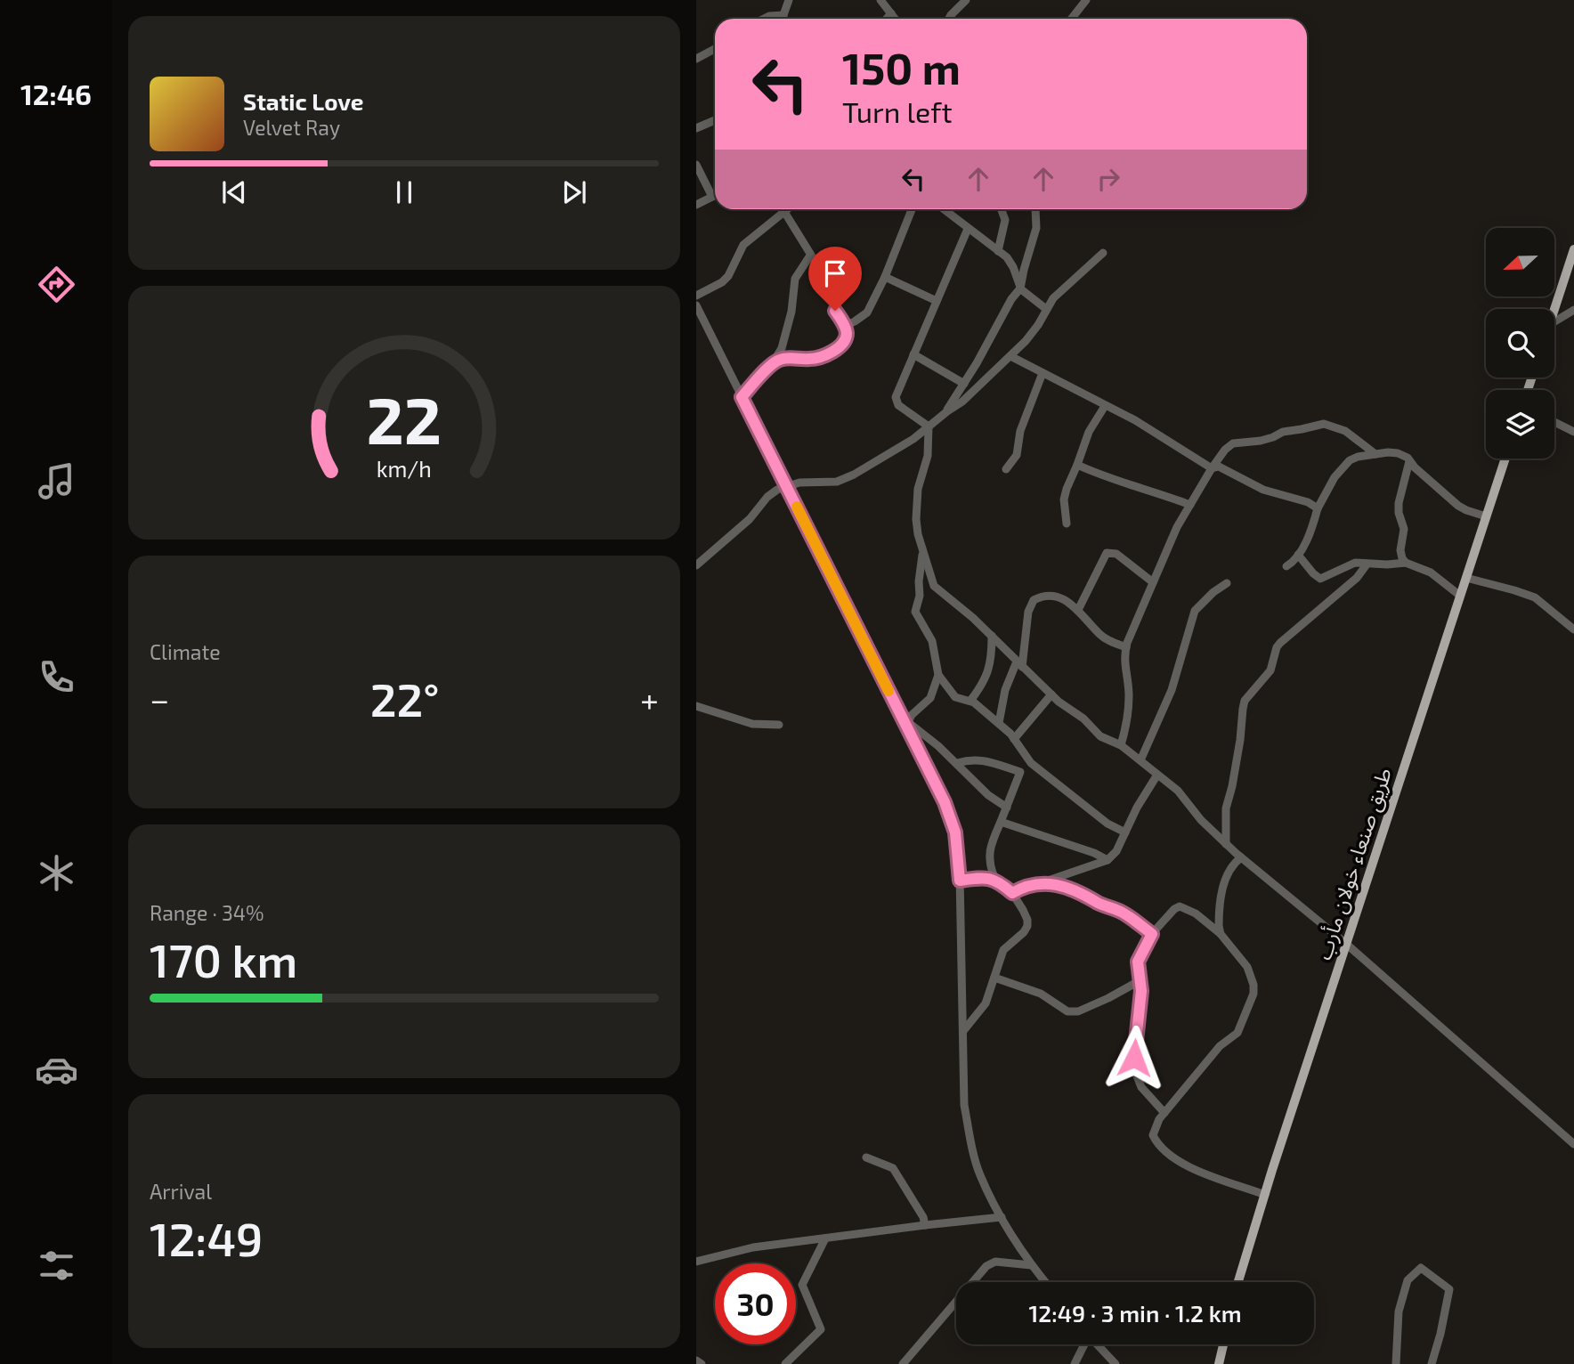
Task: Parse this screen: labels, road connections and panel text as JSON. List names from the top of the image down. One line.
{"streets":{"main road":["طريق صنعاء خولان مأرب"]},"north":"left","page":{"tabs":"12:46","turn":["150 m","Turn left"],"song":["Static Love","Velvet Ray"],"tile":["Climate",["Range · 34%","170 km"],["Arrival","12:49"]],"heat":["−","22°","+"],"limit":"30","trip":"12:49 · 3 min · 1.2 km","gauge":["22","km/h"]}}
